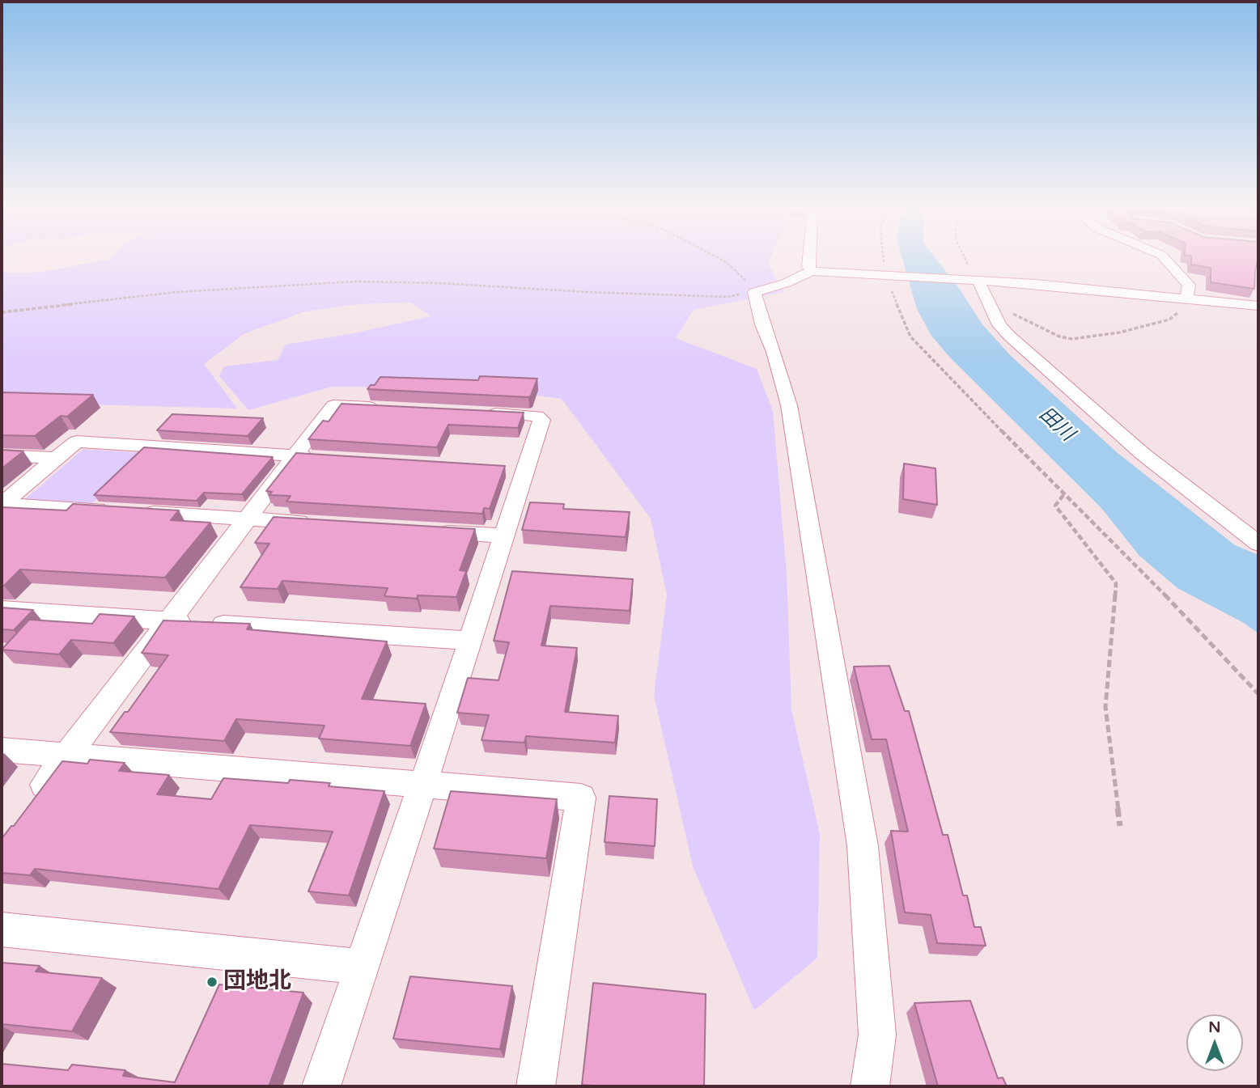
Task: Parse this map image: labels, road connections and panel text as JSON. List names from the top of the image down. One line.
{"water":["田川"],"places":["団地北"],"north":"top"}
